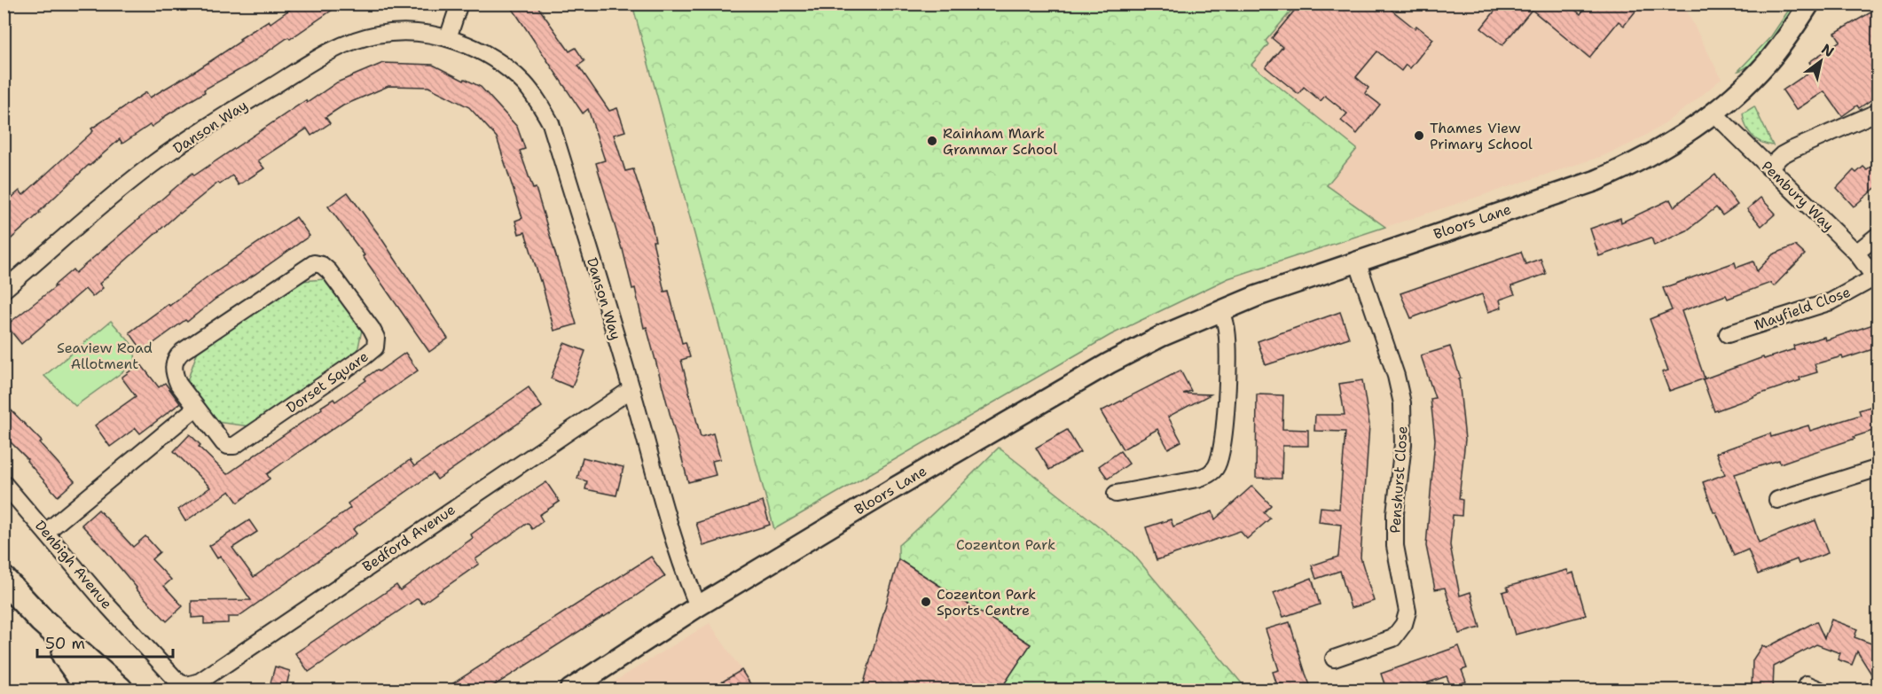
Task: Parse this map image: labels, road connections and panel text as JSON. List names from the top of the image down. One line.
{"streets":{"street":["Danson Way","Pembury Way","Bloors Lane","Mayfield Close","Dorset Square","Penshurst Close","Bedford Avenue","Denbigh Avenue"]},"crossings":[["Danson Way","Bloors Lane"],["Danson Way","Bedford Avenue"],["Pembury Way","Bloors Lane"],["Pembury Way","Mayfield Close"],["Bloors Lane","Penshurst Close"],["Bedford Avenue","Denbigh Avenue"]],"parks":["Seaview Road Allotment","Cozenton Park"],"places":["Thames View Primary School","Rainham Mark Grammar School","Cozenton Park Sports Centre"],"scale_bar":"50 m","north":"top right"}
